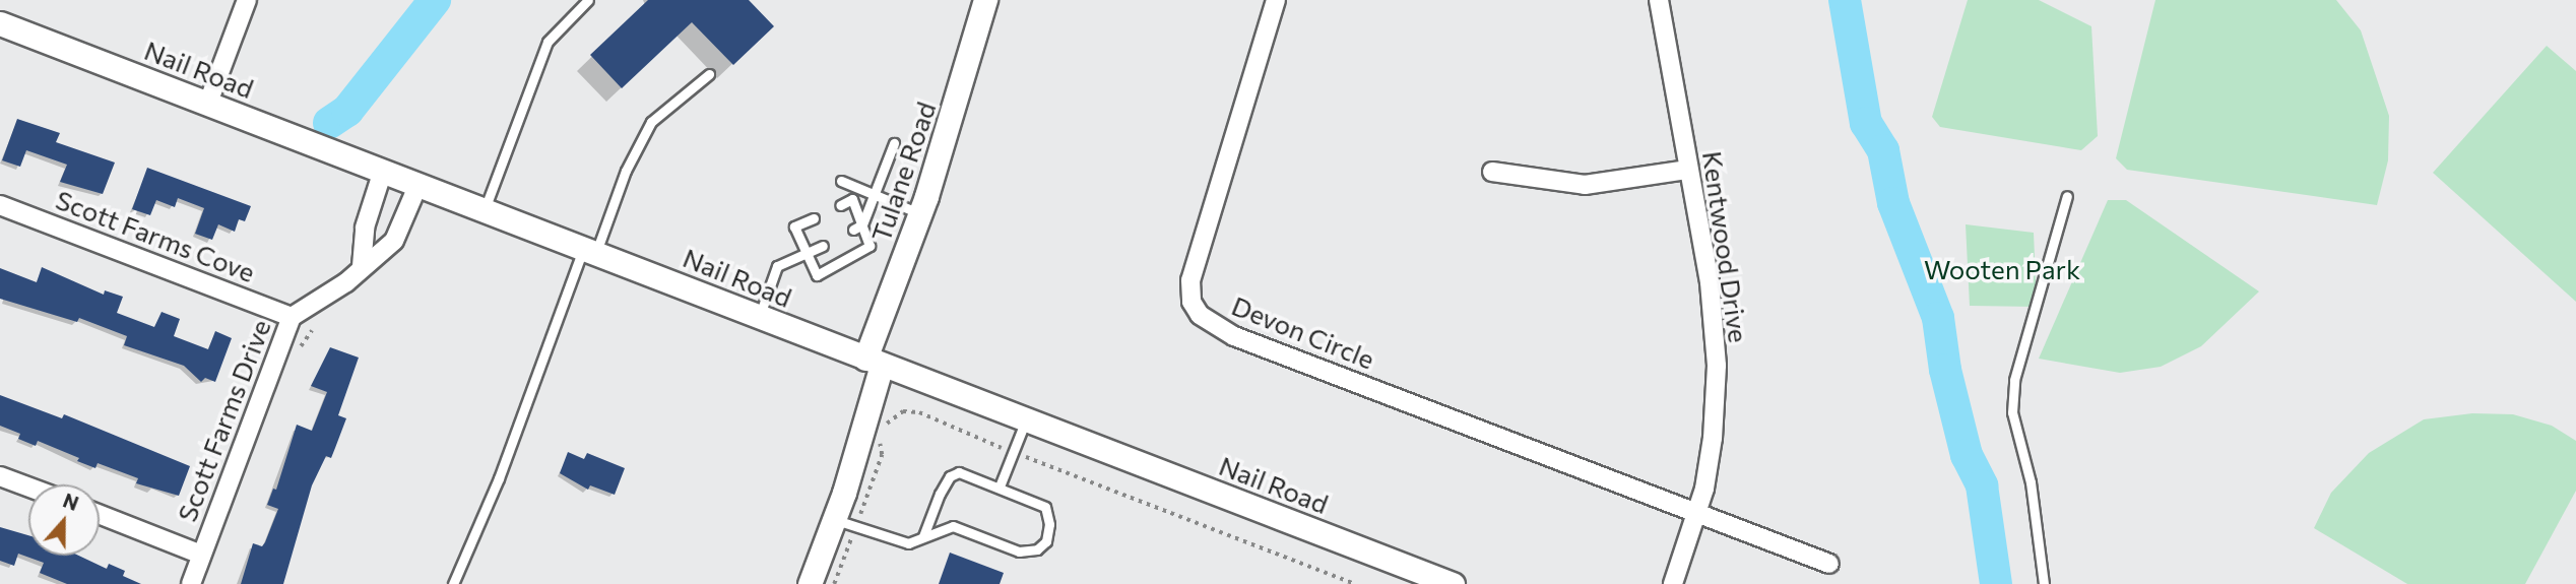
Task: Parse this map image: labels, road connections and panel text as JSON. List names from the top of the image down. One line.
{"streets":{"street":["Nail Road","Tulane Road","Scott Farms Cove","Kentwood Drive","Devon Circle","Scott Farms Drive"]},"crossings":[["Nail Road","Tulane Road"],["Nail Road","Scott Farms Drive"],["Scott Farms Cove","Scott Farms Drive"],["Kentwood Drive","Devon Circle"]],"parks":["Wooten Park"],"north":"top"}
